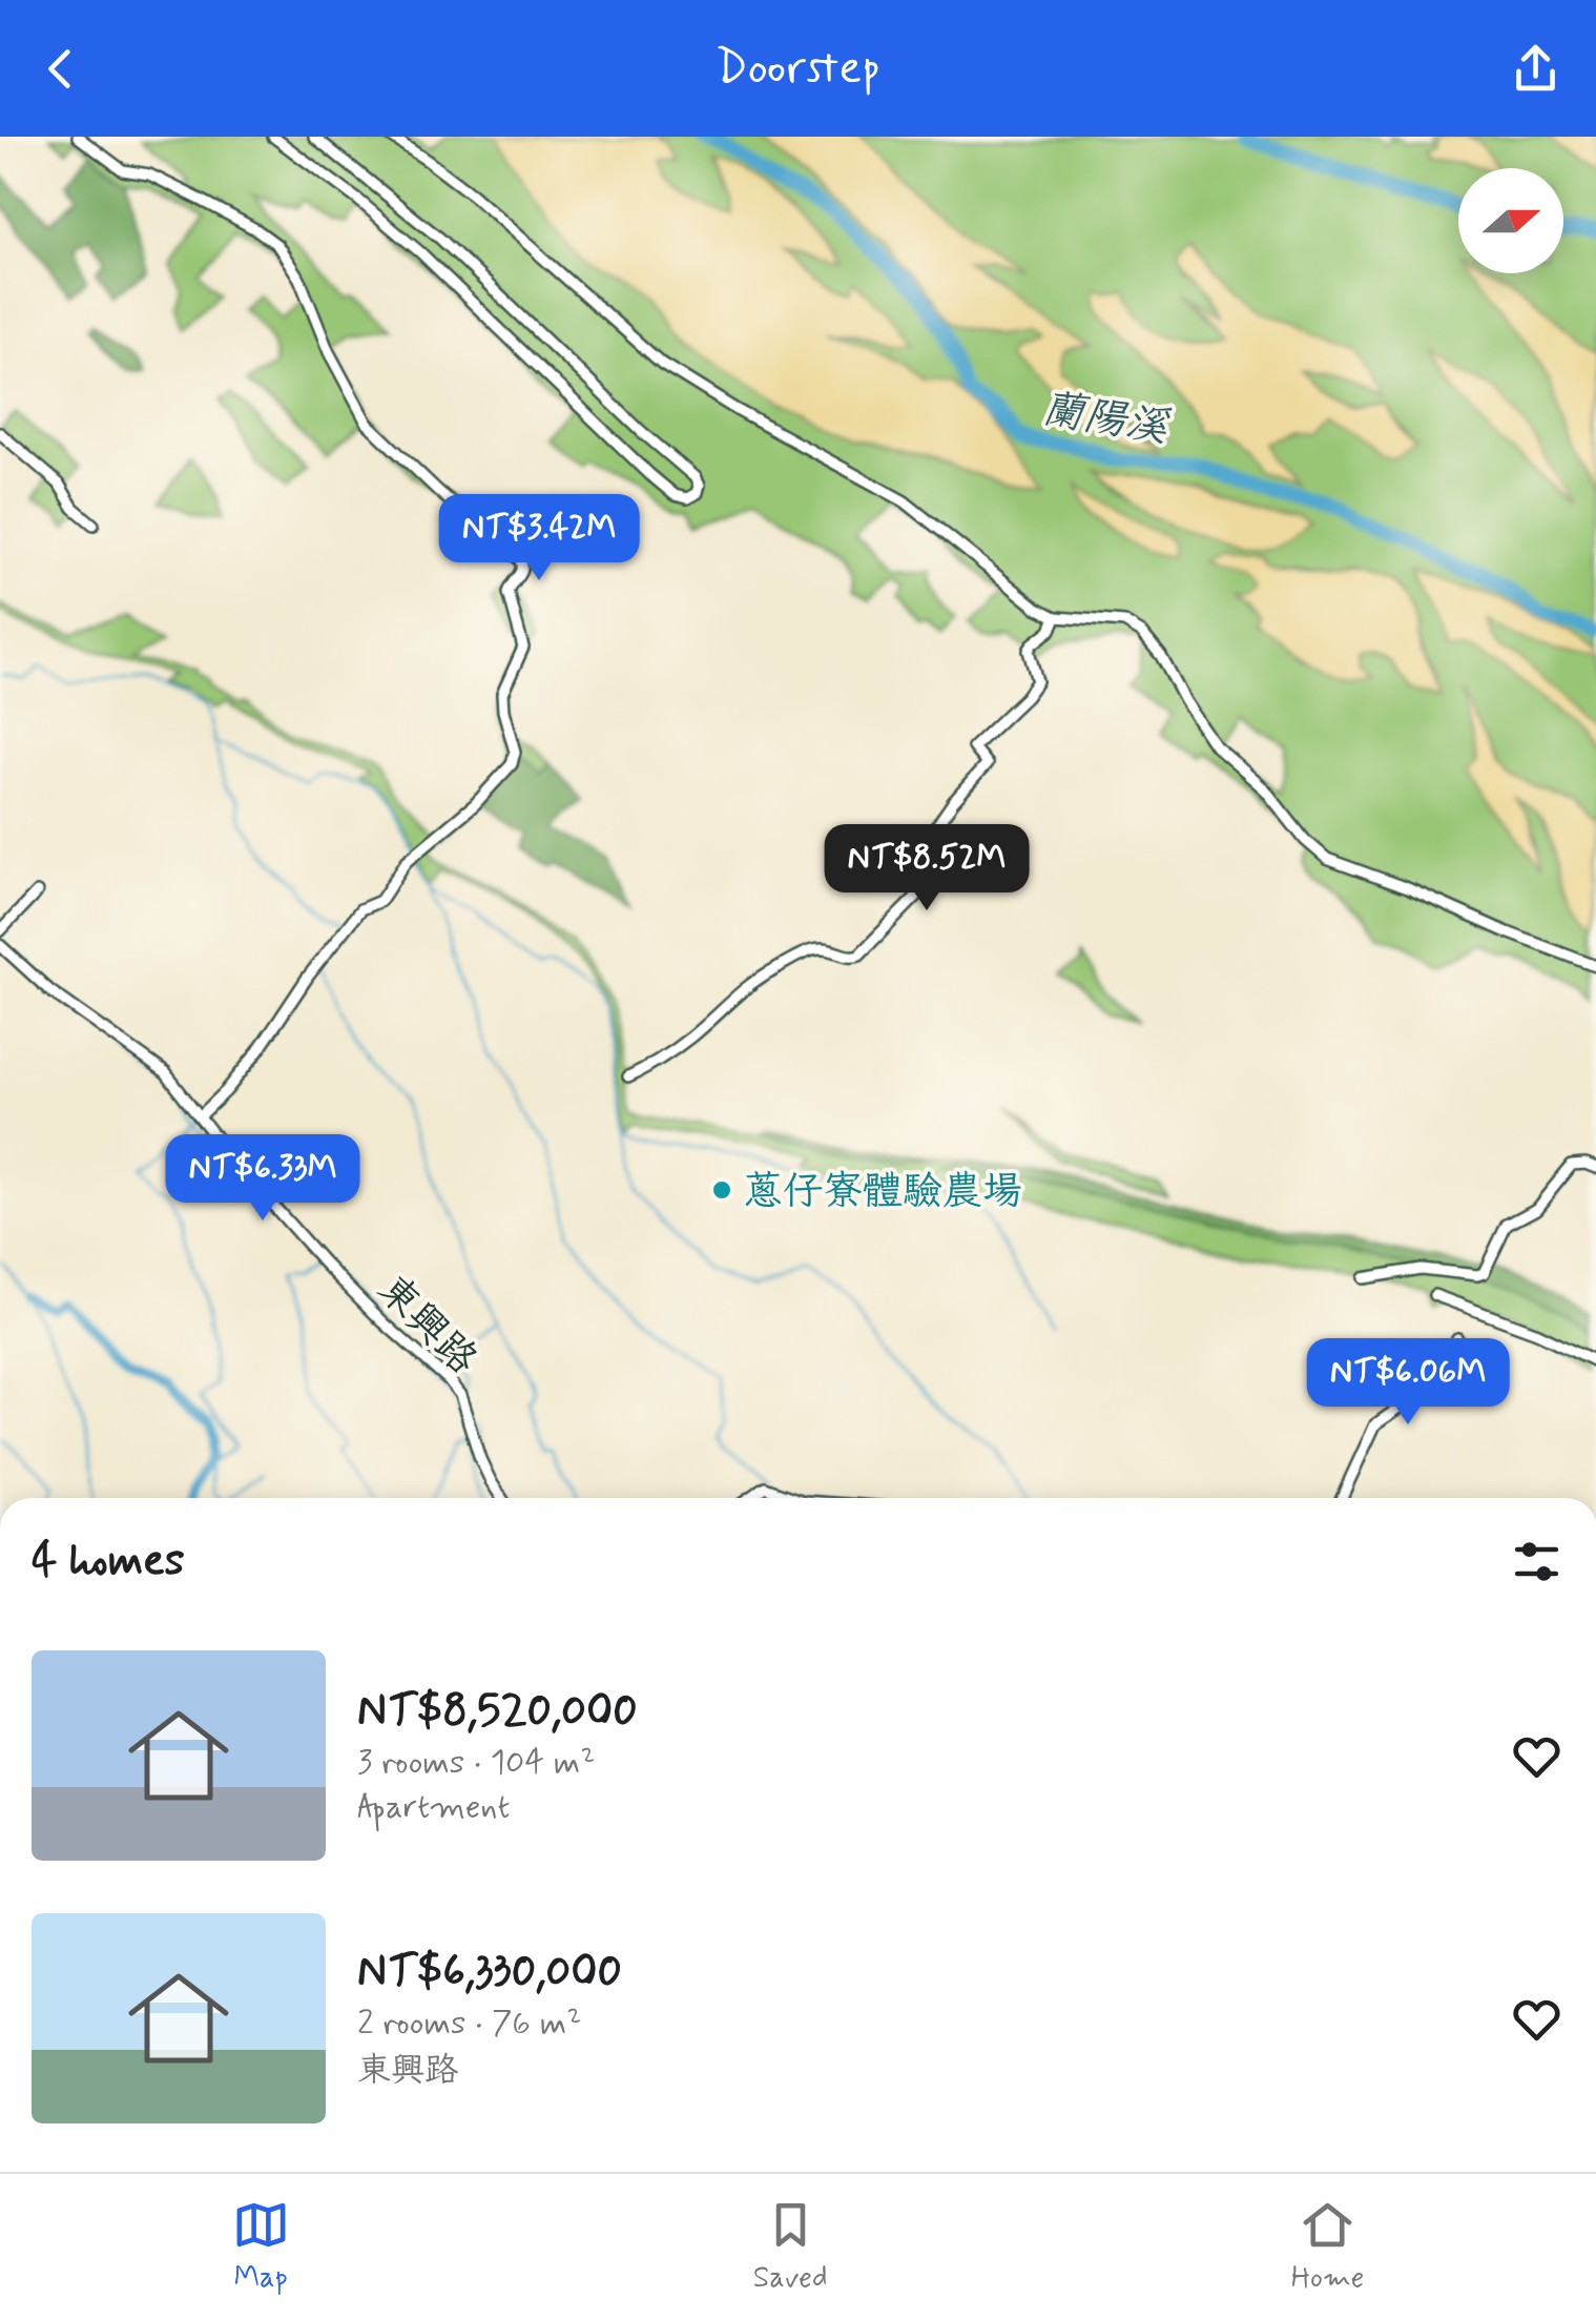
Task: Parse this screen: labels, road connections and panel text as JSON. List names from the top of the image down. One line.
{"streets":{"street":["東興路"]},"water":["蘭陽溪"],"places":["蔥仔寮體驗農場"],"north":"right","page":{"header":"Doorstep","price":["NT$3.42M","NT$8.52M","NT$6.33M","NT$6.06M"],"heading":"4 homes","list":[{"name":"NT$8,520,000","note":"3 rooms · 104 m² · Apartment"},{"name":"NT$6,330,000","note":"2 rooms · 76 m² · 東興路"}],"tabs":["Map","Saved","Home"]}}
